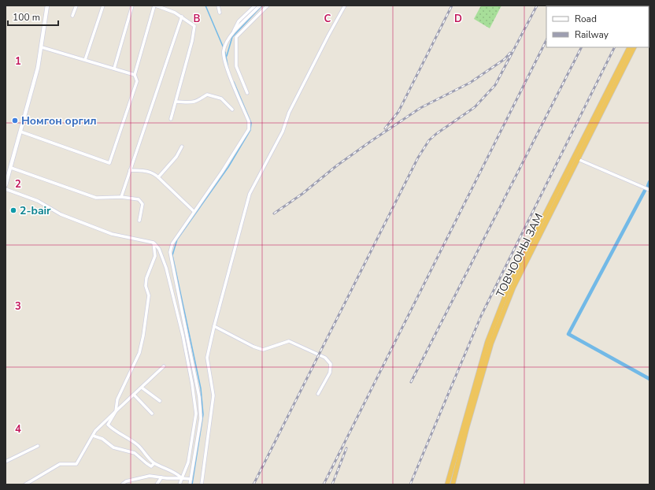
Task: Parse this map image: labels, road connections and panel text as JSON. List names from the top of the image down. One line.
{"streets":{"highway":["ТОВЧООНЫ ЗАМ"]},"places":["Номгон оргил","2-bair"],"legend":["Road","Railway"],"scale_bar":"100 m","grid":{"columns":["B","C","D"],"rows":["1","2","3","4"]}}
